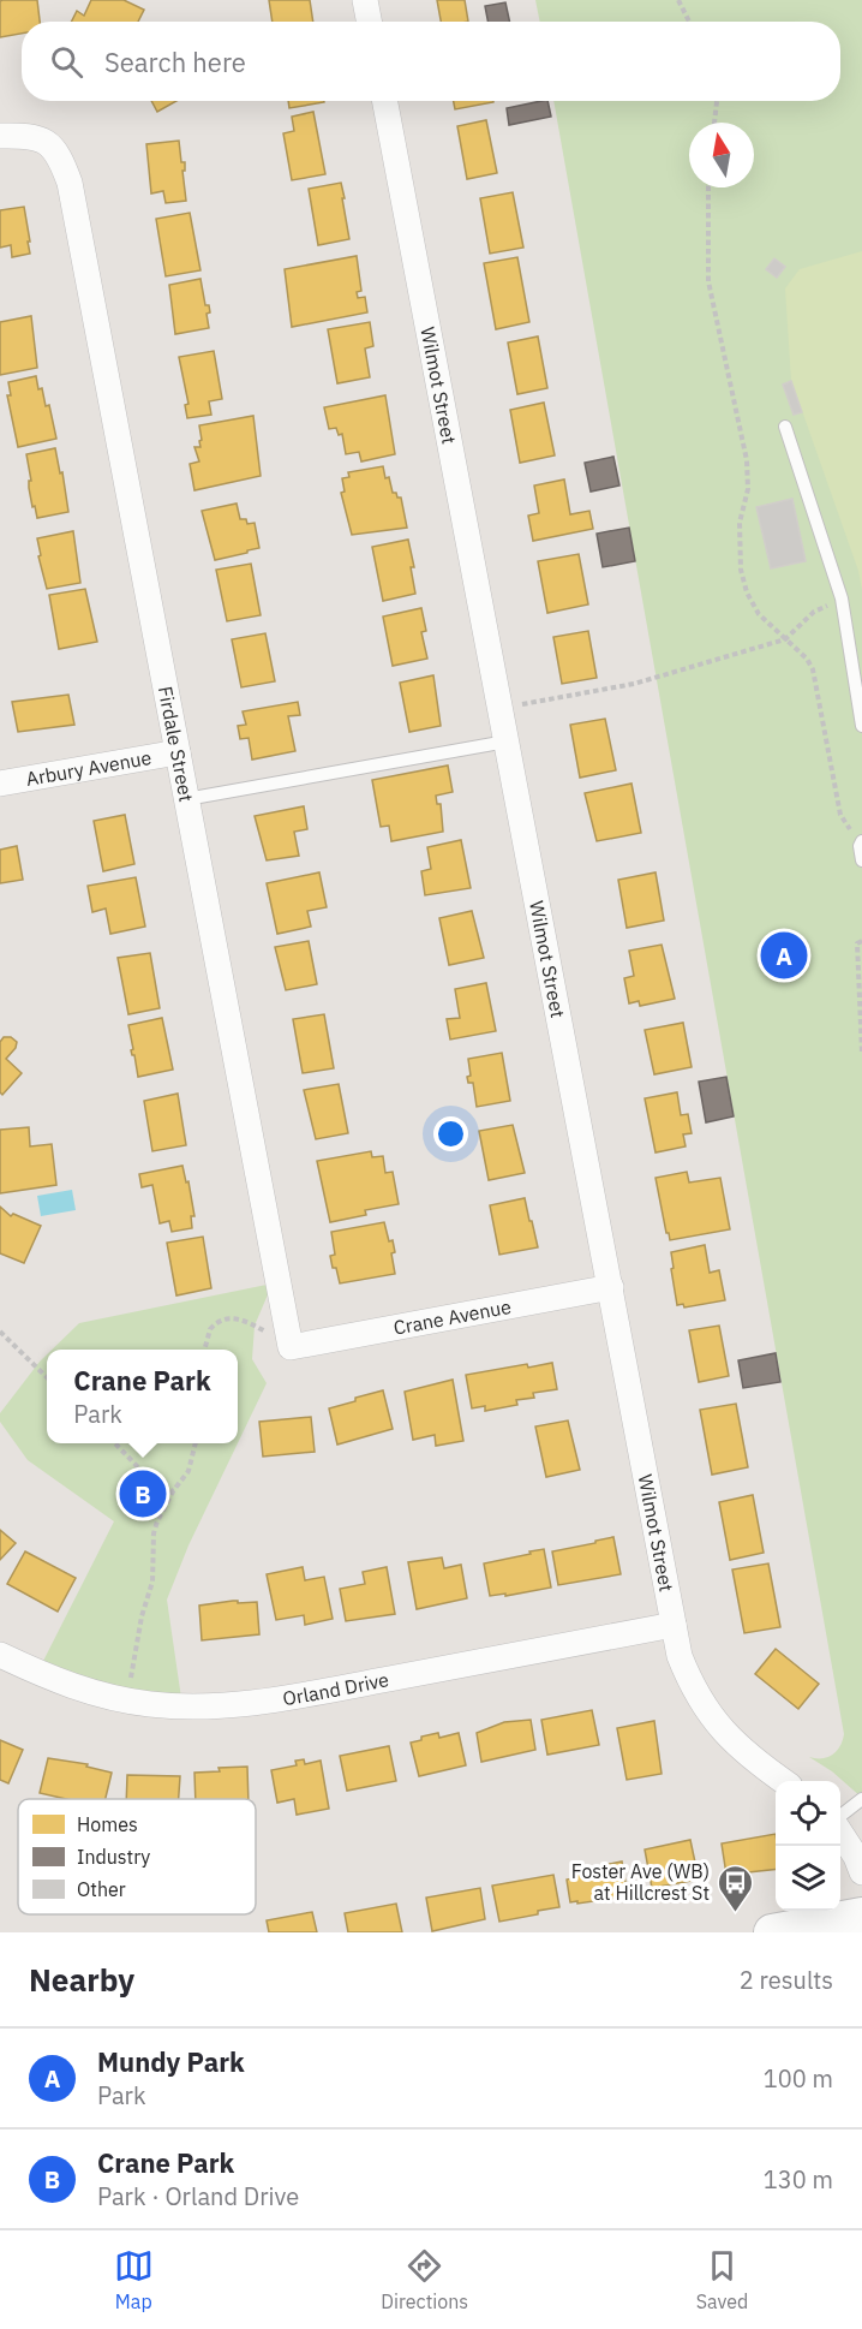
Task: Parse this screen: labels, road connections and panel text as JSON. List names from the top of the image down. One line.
{"streets":{"street":["Wilmot Street","Firdale Street","Arbury Avenue","Crane Avenue","Orland Drive"]},"crossings":[["Wilmot Street","Crane Avenue"],["Wilmot Street","Orland Drive"],["Firdale Street","Arbury Avenue"],["Firdale Street","Crane Avenue"]],"places":{"bus stop":["Foster Ave (WB) at Hillcrest St"]},"legend":["Homes","Industry","Other"],"north":"top","page":{"search":"Search here","pins":["A","B"],"popup":["Crane Park","Park"],"heading":["Nearby","2 results"],"list":[{"mark":"A","name":"Mundy Park","note":"Park","value":"100 m"},{"mark":"B","name":"Crane Park","note":"Park · Orland Drive","value":"130 m"}],"nav":["Map","Directions","Saved"]}}
